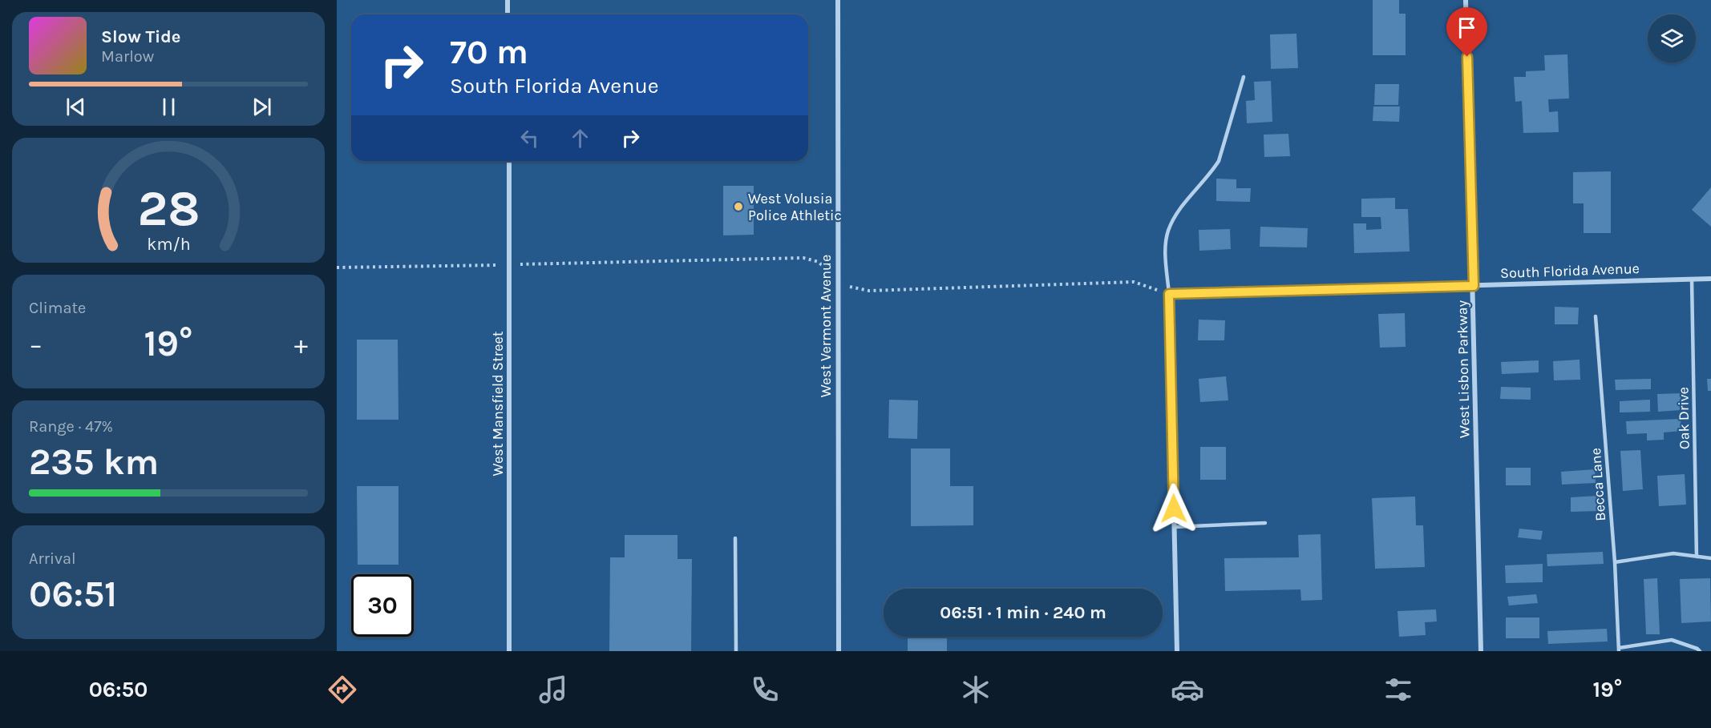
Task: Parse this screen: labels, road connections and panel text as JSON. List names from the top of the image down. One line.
{"streets":{"street":["South Florida Avenue","West Vermont Avenue","West Lisbon Parkway","West Mansfield Street"],"lane":["Oak Drive","Becca Lane"]},"crossings":[["South Florida Avenue","West Lisbon Parkway"],["South Florida Avenue","Oak Drive"]],"places":["West Volusia Police Athletic"],"page":{"turn":["70 m","South Florida Avenue"],"song":["Slow Tide","Marlow"],"tile":["Climate",["Range · 47%","235 km"],["Arrival","06:51"]],"heat":["−","19°","+"],"limit":"30","trip":"06:51 · 1 min · 240 m","tabs":["06:50","19°"],"gauge":["28","km/h"]}}
